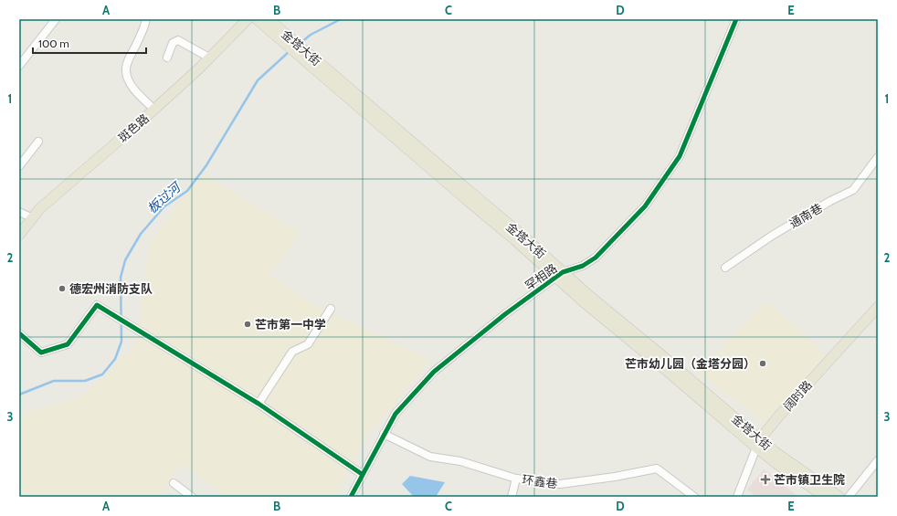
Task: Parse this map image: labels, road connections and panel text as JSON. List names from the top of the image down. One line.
{"streets":{"main road":["金塔大街","斑色路","阔时路"],"street":["通南巷","罕相路","环鑫巷"]},"crossings":[["金塔大街","罕相路"],["金塔大街","阔时路"],["罕相路","环鑫巷"]],"water":["板过河"],"places":{"other":["德宏州消防支队","芒市第一中学","芒市幼儿园（金塔分园）"],"health":["芒市镇卫生院"]},"scale_bar":"100 m","grid":{"columns":["A","B","C","D","E"],"rows":["1","2","3"]}}
